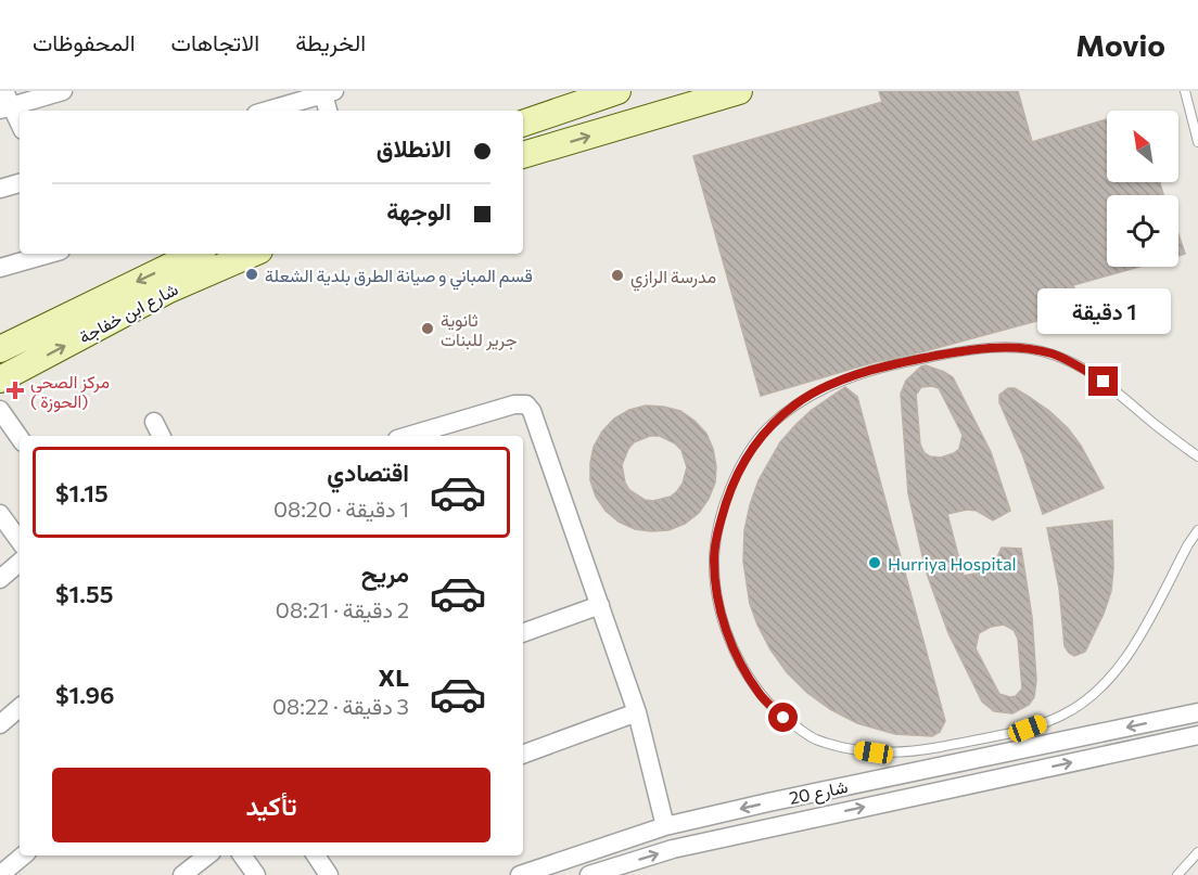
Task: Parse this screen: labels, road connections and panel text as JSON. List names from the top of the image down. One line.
{"streets":{"street":["شارع ابن خفاجة","شارع 20"]},"places":{"other":["قسم المباني و صيانة الطرق بلدية الشعلة","مدرسة الرازي","ثانوية جرير للبنات","Hurriya Hospital"],"health":["مركز الصحي ( الحوزة)"]},"north":"top left","page":{"header":"Movio","nav":["الخريطة","الاتجاهات","المحفوظات"],"banner":["الانطلاق","الوجهة"],"bubble":"1 دقيقة","list":[{"name":"اقتصادي","note":"1 دقيقة · 08:20","value":"$1.15"},{"name":"مريح","note":"2 دقيقة · 08:21","value":"$1.55"},{"name":"XL","note":"3 دقيقة · 08:22","value":"$1.96"}],"buttons":"تأكيد"}}
